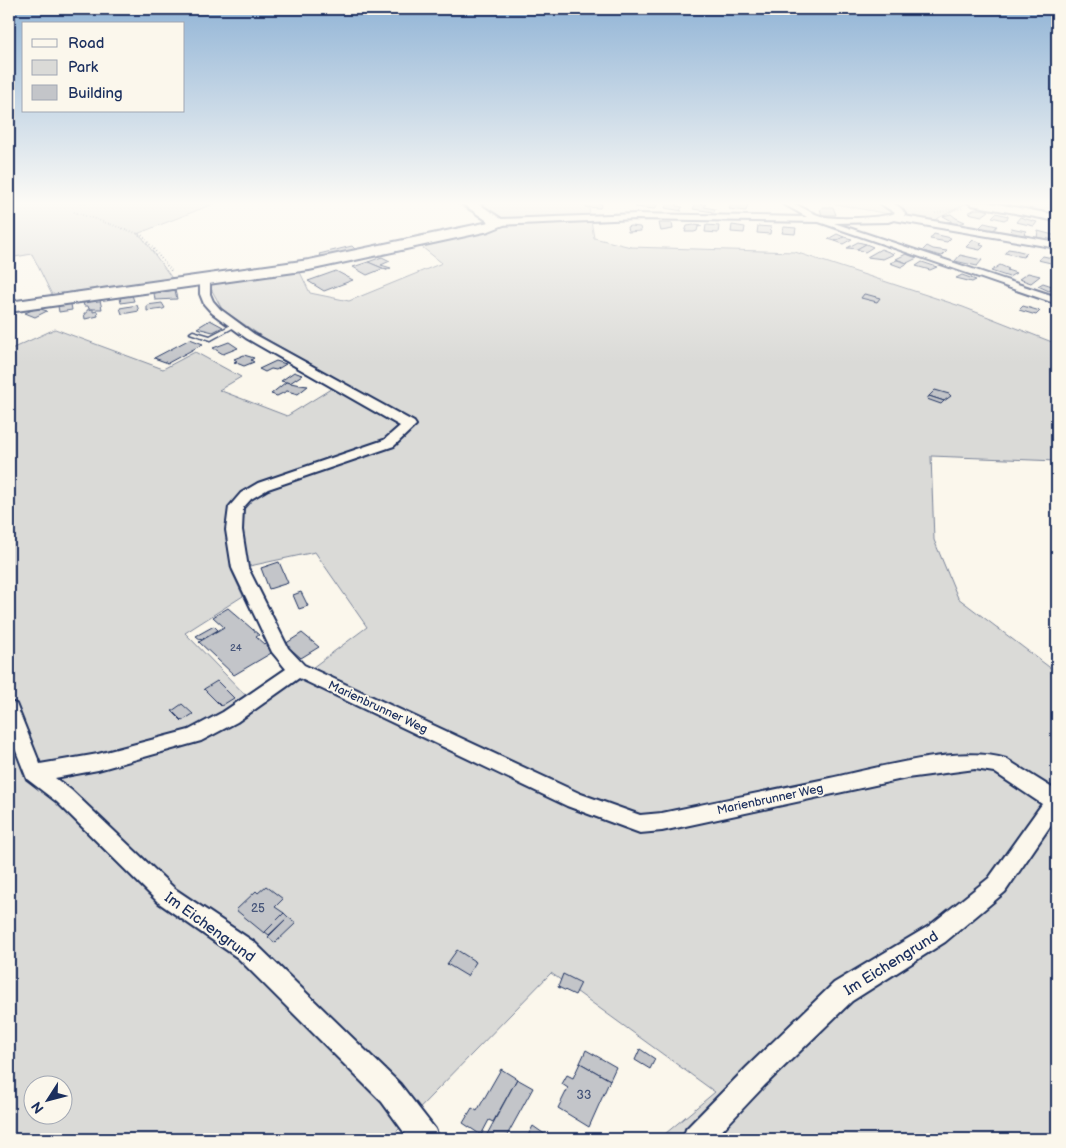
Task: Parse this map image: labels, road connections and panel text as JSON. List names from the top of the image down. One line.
{"streets":{"street":["Marienbrunner Weg","Im Eichengrund"]},"crossings":[["Marienbrunner Weg","Im Eichengrund"]],"house_numbers":["24","25","33"],"legend":["Road","Park","Building"],"north":"bottom left"}
